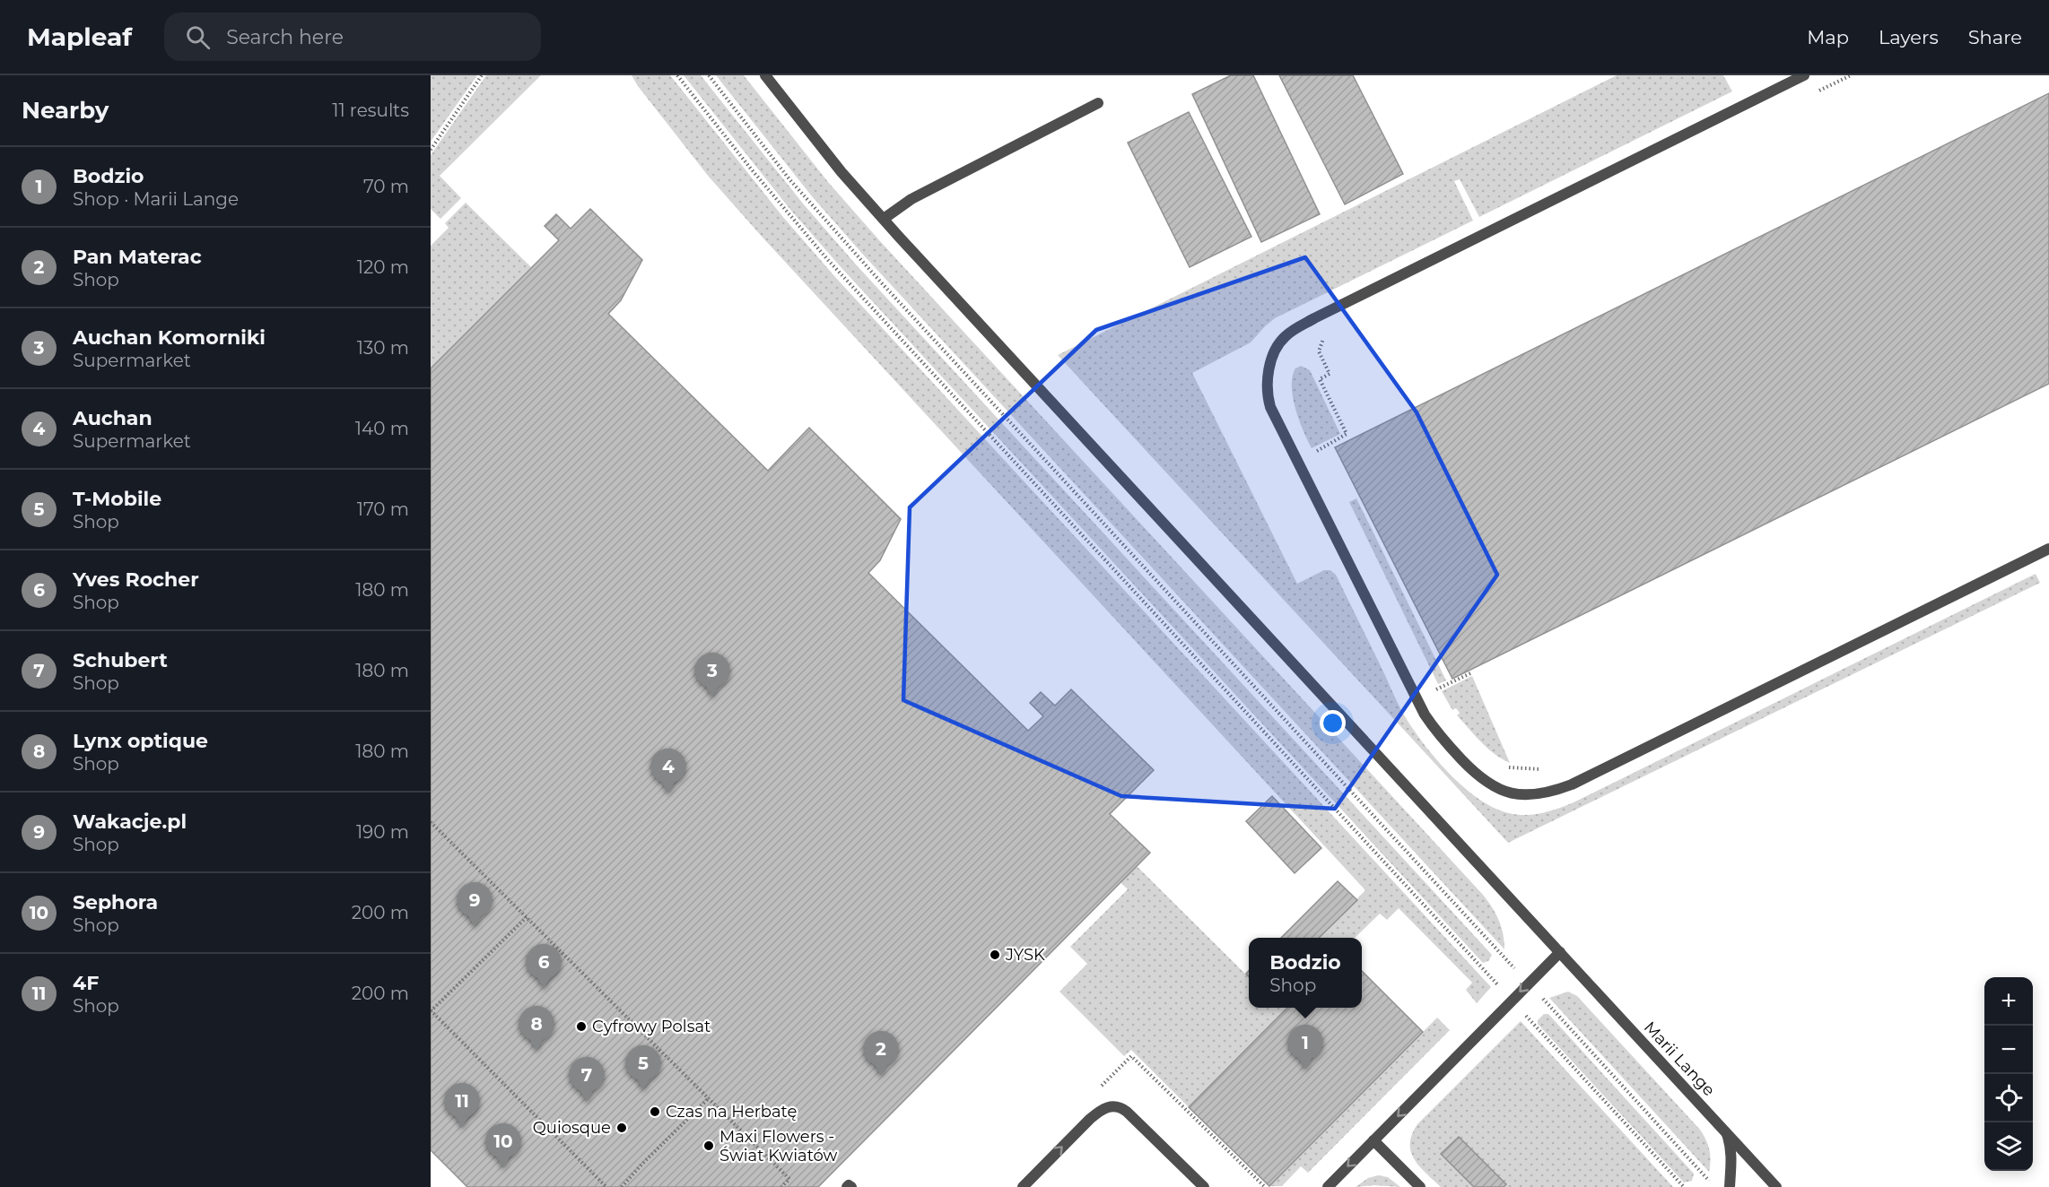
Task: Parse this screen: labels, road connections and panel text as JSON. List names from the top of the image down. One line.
{"streets":{"street":["Marii Lange"]},"places":["JYSK","Cyfrowy Polsat","Czas na Herbatę","Quiosque","Maxi Flowers - Świat Kwiatów"],"page":{"header":"Mapleaf","search":"Search here","nav":["Map","Layers","Share"],"heading":["Nearby","11 results"],"list":[{"mark":"1","name":"Bodzio","note":"Shop · Marii Lange","value":"70 m"},{"mark":"2","name":"Pan Materac","note":"Shop","value":"120 m"},{"mark":"3","name":"Auchan Komorniki","note":"Supermarket","value":"130 m"},{"mark":"4","name":"Auchan","note":"Supermarket","value":"140 m"},{"mark":"5","name":"T-Mobile","note":"Shop","value":"170 m"},{"mark":"6","name":"Yves Rocher","note":"Shop","value":"180 m"},{"mark":"7","name":"Schubert","note":"Shop","value":"180 m"},{"mark":"8","name":"Lynx optique","note":"Shop","value":"180 m"},{"mark":"9","name":"Wakacje.pl","note":"Shop","value":"190 m"},{"mark":"10","name":"Sephora","note":"Shop","value":"200 m"},{"mark":"11","name":"4F","note":"Shop","value":"200 m"}],"pins":["3","4","9","6","8","1","2","5","7","11","10"],"popup":["Bodzio","Shop"],"map_buttons":["+","−"]}}
